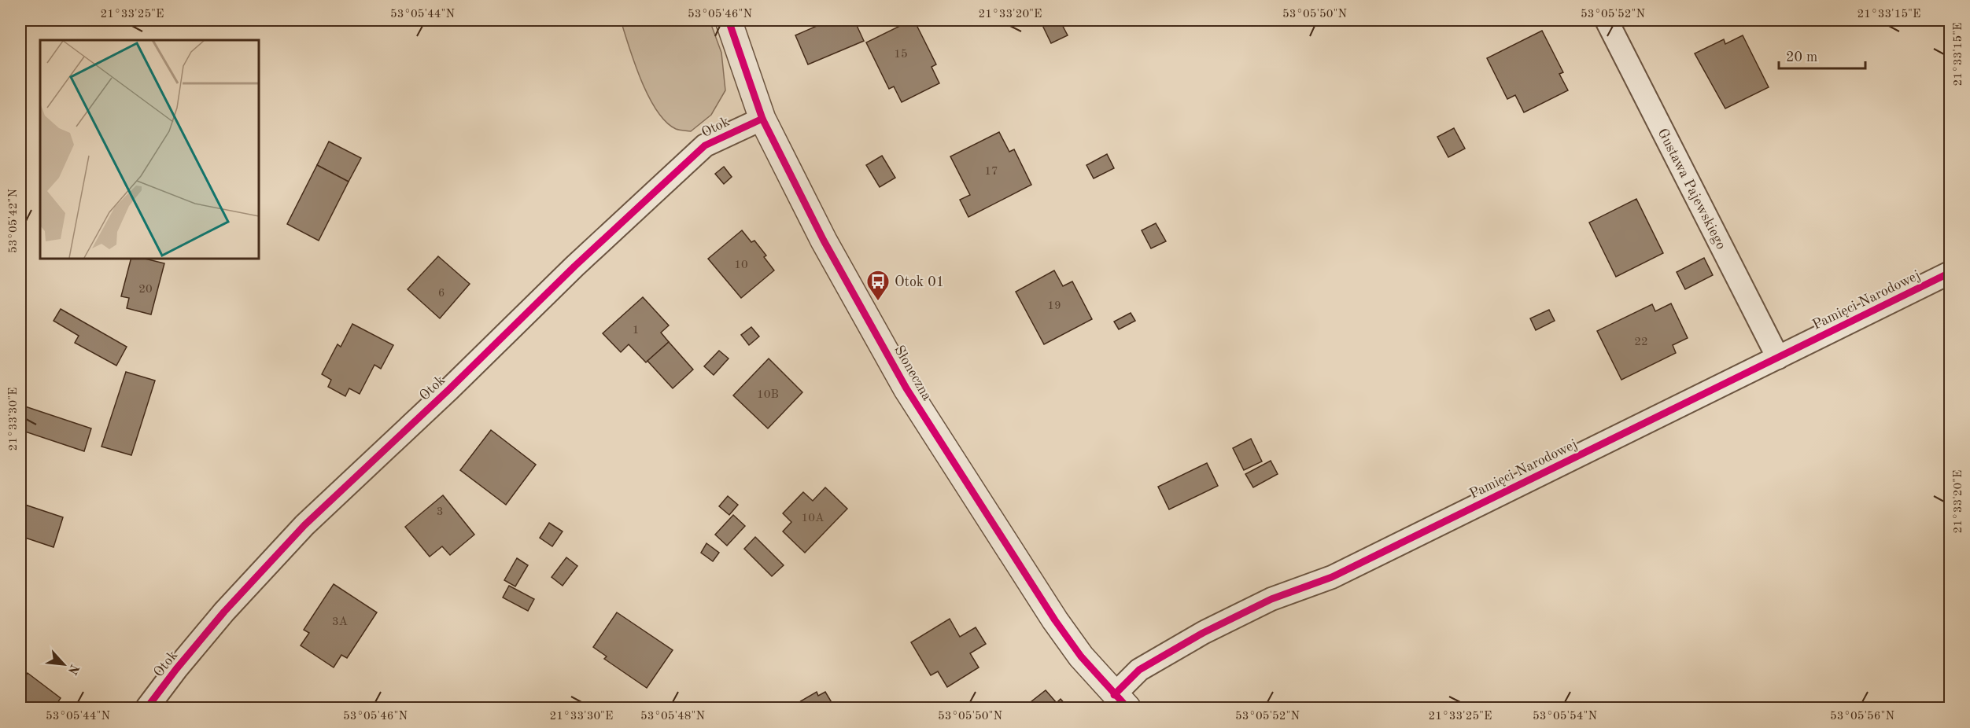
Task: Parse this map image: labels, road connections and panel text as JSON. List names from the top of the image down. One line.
{"streets":{"street":["Otok","Gustawa Pajewskiego","Pamięci Narodowej","Słoneczna"]},"crossings":[["Otok","Słoneczna"],["Gustawa Pajewskiego","Pamięci Narodowej"],["Pamięci Narodowej","Słoneczna"]],"places":{"bus stop":["Otok 01"]},"house_numbers":["15","17","10","20","6","19","1","22","10B","3","10A","3A"],"scale_bar":"20 m","north":"bottom right","coordinates":["21°33'25\"E","53°05'44\"N","53°05'46\"N","21°33'20\"E","53°05'50\"N","53°05'52\"N","21°33'15\"E","53°05'42\"N","21°33'30\"E","53°05'48\"N","53°05'54\"N","53°05'56\"N"]}
